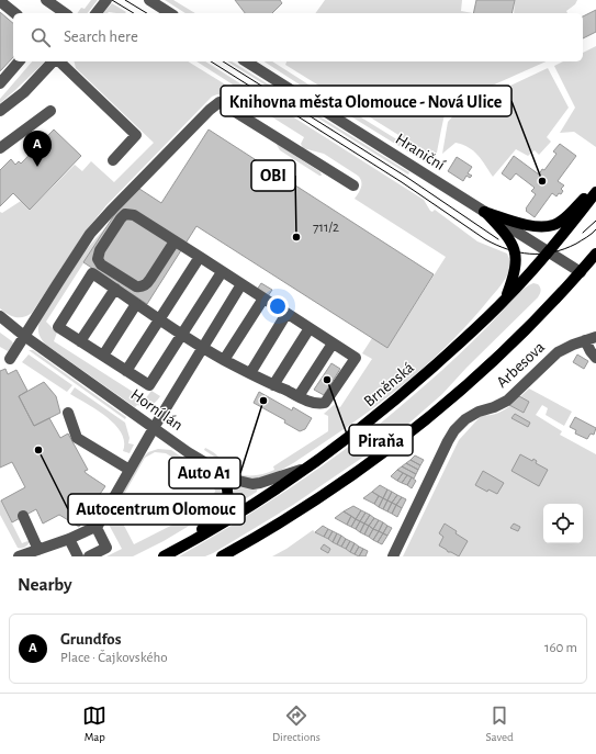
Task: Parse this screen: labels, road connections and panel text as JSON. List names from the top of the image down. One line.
{"streets":{"main road":["Brněnská"],"street":["Hraniční","Arbesova","Horní lán"]},"crossings":[["Hraniční","Brněnská"],["Brněnská","Horní lán"]],"places":["Knihovna města Olomouce - Nová Ulice","OBI","Piraňa","Auto A1","Autocentrum Olomouc"],"house_numbers":["711/2"],"page":{"search":"Search here","pins":"A","heading":"Nearby","list":[{"mark":"A","name":"Grundfos","note":"Place · Čajkovského","value":"160 m"}],"nav":["Map","Directions","Saved"]}}
